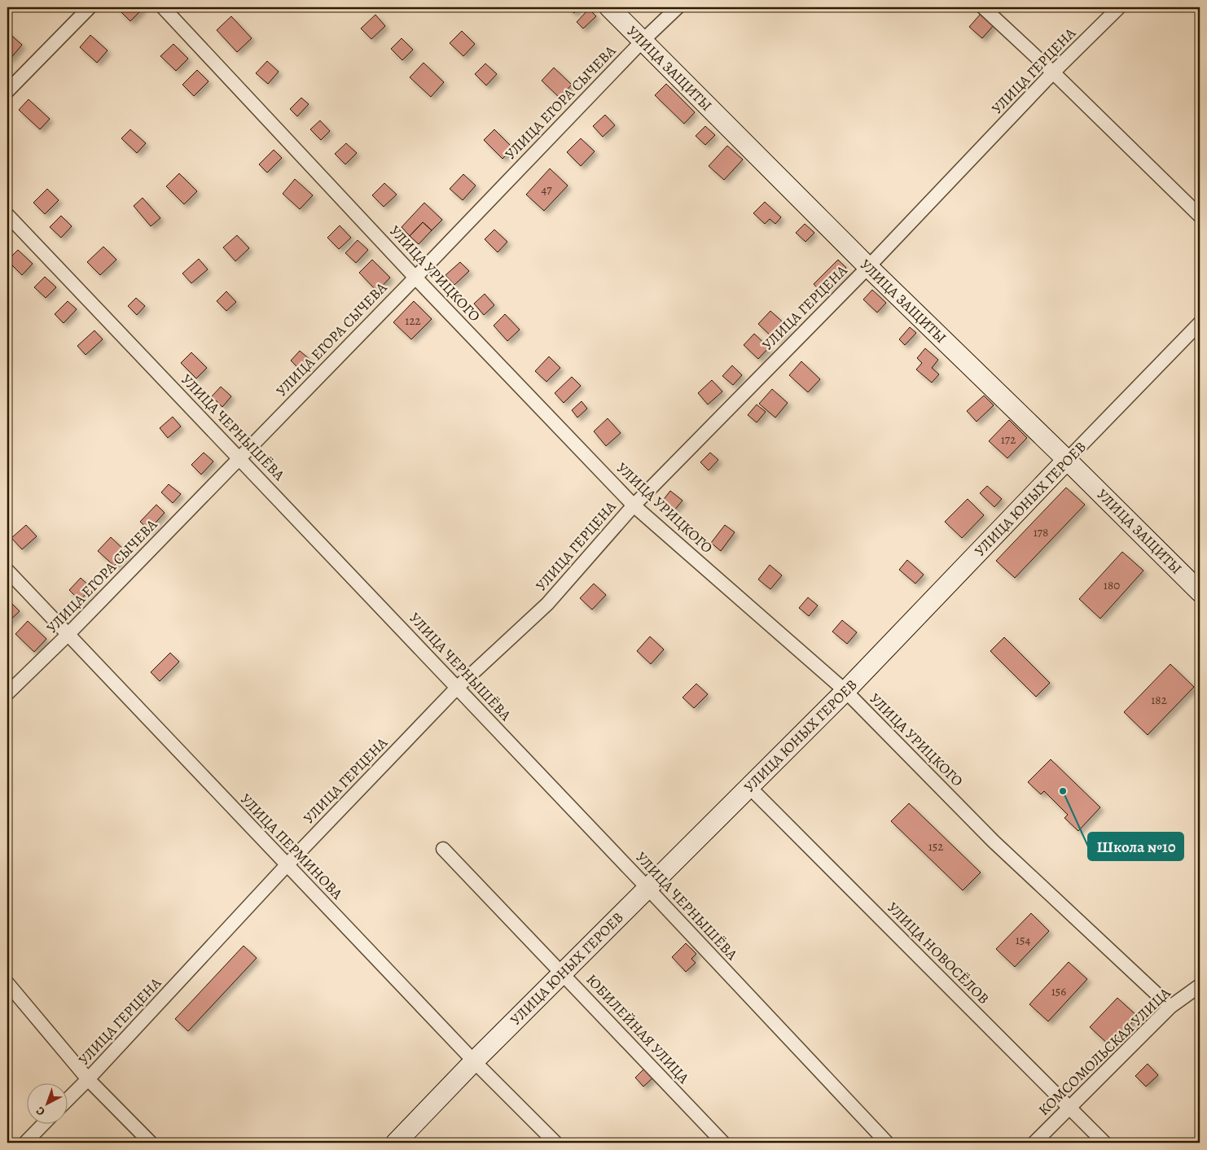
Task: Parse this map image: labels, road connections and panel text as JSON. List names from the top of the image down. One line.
{"streets":{"street":["УЛИЦА ЗАЩИТЫ","УЛИЦА ГЕРЦЕНА","УЛИЦА ЕГОРА СЫЧЕВА","УЛИЦА УРИЦКОГО","УЛИЦА ЧЕРНЫШЁВА","УЛИЦА ЮНЫХ ГЕРОЕВ","УЛИЦА ПЕРМИНОВА","УЛИЦА НОВОСЁЛОВ","ЮБИЛЕЙНАЯ УЛИЦА","КОМСОМОЛЬСКАЯ УЛИЦА"]},"crossings":[["УЛИЦА ЗАЩИТЫ","УЛИЦА ГЕРЦЕНА"],["УЛИЦА ЗАЩИТЫ","УЛИЦА ЕГОРА СЫЧЕВА"],["УЛИЦА ЗАЩИТЫ","УЛИЦА ЮНЫХ ГЕРОЕВ"],["УЛИЦА ГЕРЦЕНА","УЛИЦА УРИЦКОГО"],["УЛИЦА ГЕРЦЕНА","УЛИЦА ЧЕРНЫШЁВА"],["УЛИЦА ГЕРЦЕНА","УЛИЦА ПЕРМИНОВА"],["УЛИЦА ЕГОРА СЫЧЕВА","УЛИЦА УРИЦКОГО"],["УЛИЦА ЕГОРА СЫЧЕВА","УЛИЦА ЧЕРНЫШЁВА"],["УЛИЦА ЕГОРА СЫЧЕВА","УЛИЦА ПЕРМИНОВА"],["УЛИЦА УРИЦКОГО","УЛИЦА ЮНЫХ ГЕРОЕВ"],["УЛИЦА УРИЦКОГО","КОМСОМОЛЬСКАЯ УЛИЦА"],["УЛИЦА ЧЕРНЫШЁВА","УЛИЦА ЮНЫХ ГЕРОЕВ"],["УЛИЦА ЮНЫХ ГЕРОЕВ","УЛИЦА ПЕРМИНОВА"],["УЛИЦА ЮНЫХ ГЕРОЕВ","УЛИЦА НОВОСЁЛОВ"],["УЛИЦА ЮНЫХ ГЕРОЕВ","ЮБИЛЕЙНАЯ УЛИЦА"],["УЛИЦА НОВОСЁЛОВ","КОМСОМОЛЬСКАЯ УЛИЦА"]],"places":["Школа №10"],"house_numbers":["47","122","172","178","180","182","152","154","156"],"north":"bottom left"}
